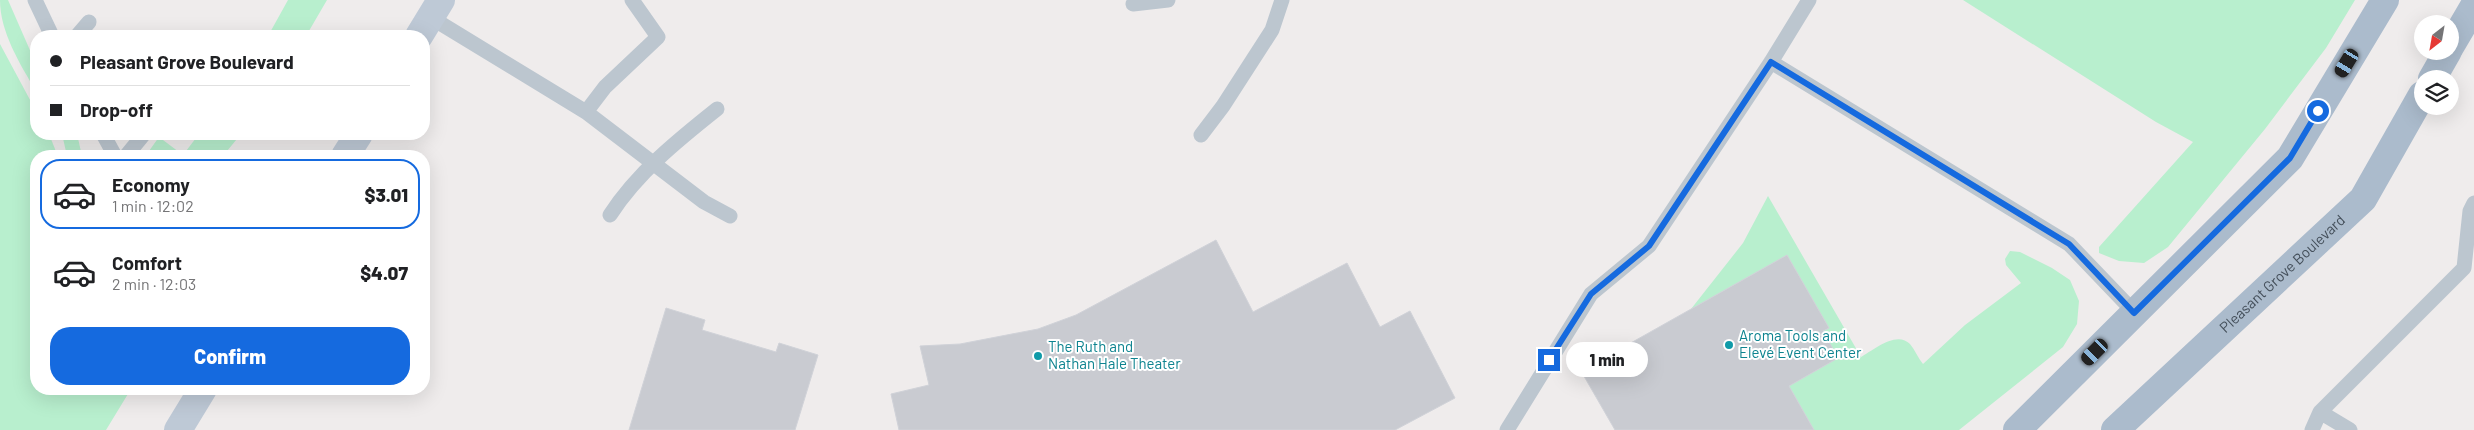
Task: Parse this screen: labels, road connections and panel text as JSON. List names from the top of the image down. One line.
{"streets":{"main road":["Pleasant Grove Boulevard"]},"places":["Aroma Tools and Elevé Event Center","The Ruth and Nathan Hale Theater"],"north":"bottom left","page":{"banner":["Pleasant Grove Boulevard","Drop-off"],"list":[{"name":"Economy","note":"1 min · 12:02","value":"$3.01"},{"name":"Comfort","note":"2 min · 12:03","value":"$4.07"}],"buttons":"Confirm","bubble":"1 min"}}
